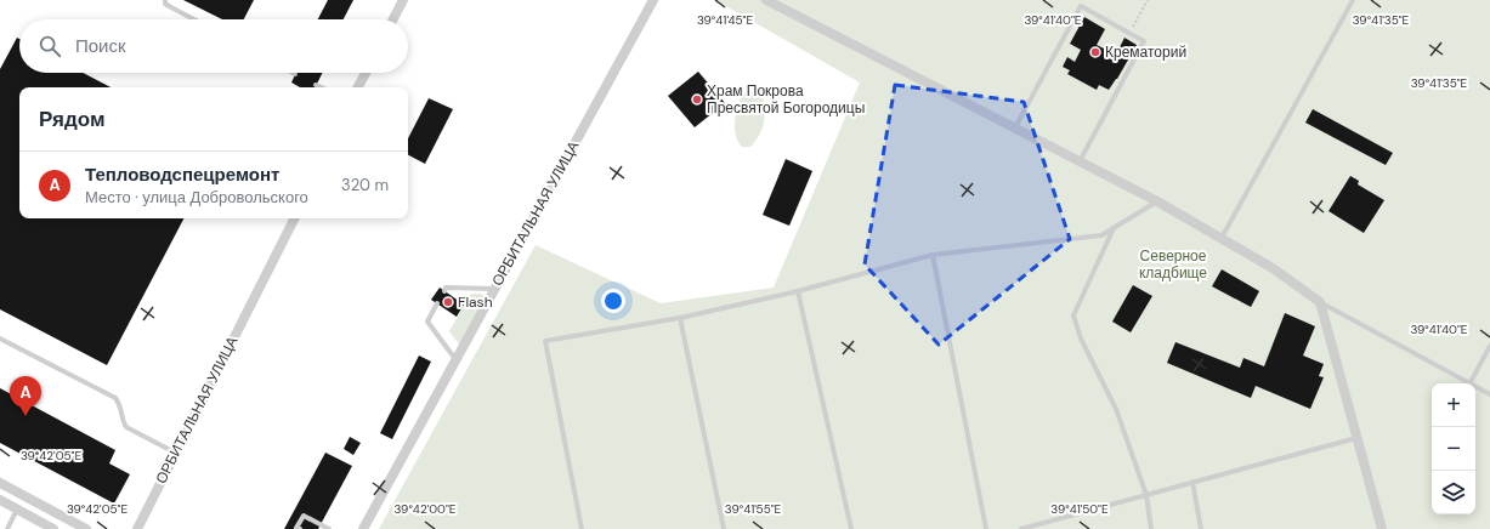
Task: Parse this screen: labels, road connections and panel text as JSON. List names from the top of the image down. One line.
{"streets":{"street":["ОРБИТАЛЬНАЯ УЛИЦА"]},"parks":["Северное кладбище"],"places":["Крематорий","Храм Покрова Пресвятой Богородицы","Flash"],"page":{"search":"Поиск","heading":"Рядом","list":[{"mark":"A","name":"Тепловодспецремонт","note":"Место · улица Добровольского","value":"320 m"}],"pins":"A","map_buttons":["+","−"]},"coordinates":["39°41'45\"E","39°41'40\"E","39°41'35\"E","39°42'05\"E","39°42'00\"E","39°41'55\"E","39°41'50\"E"]}
